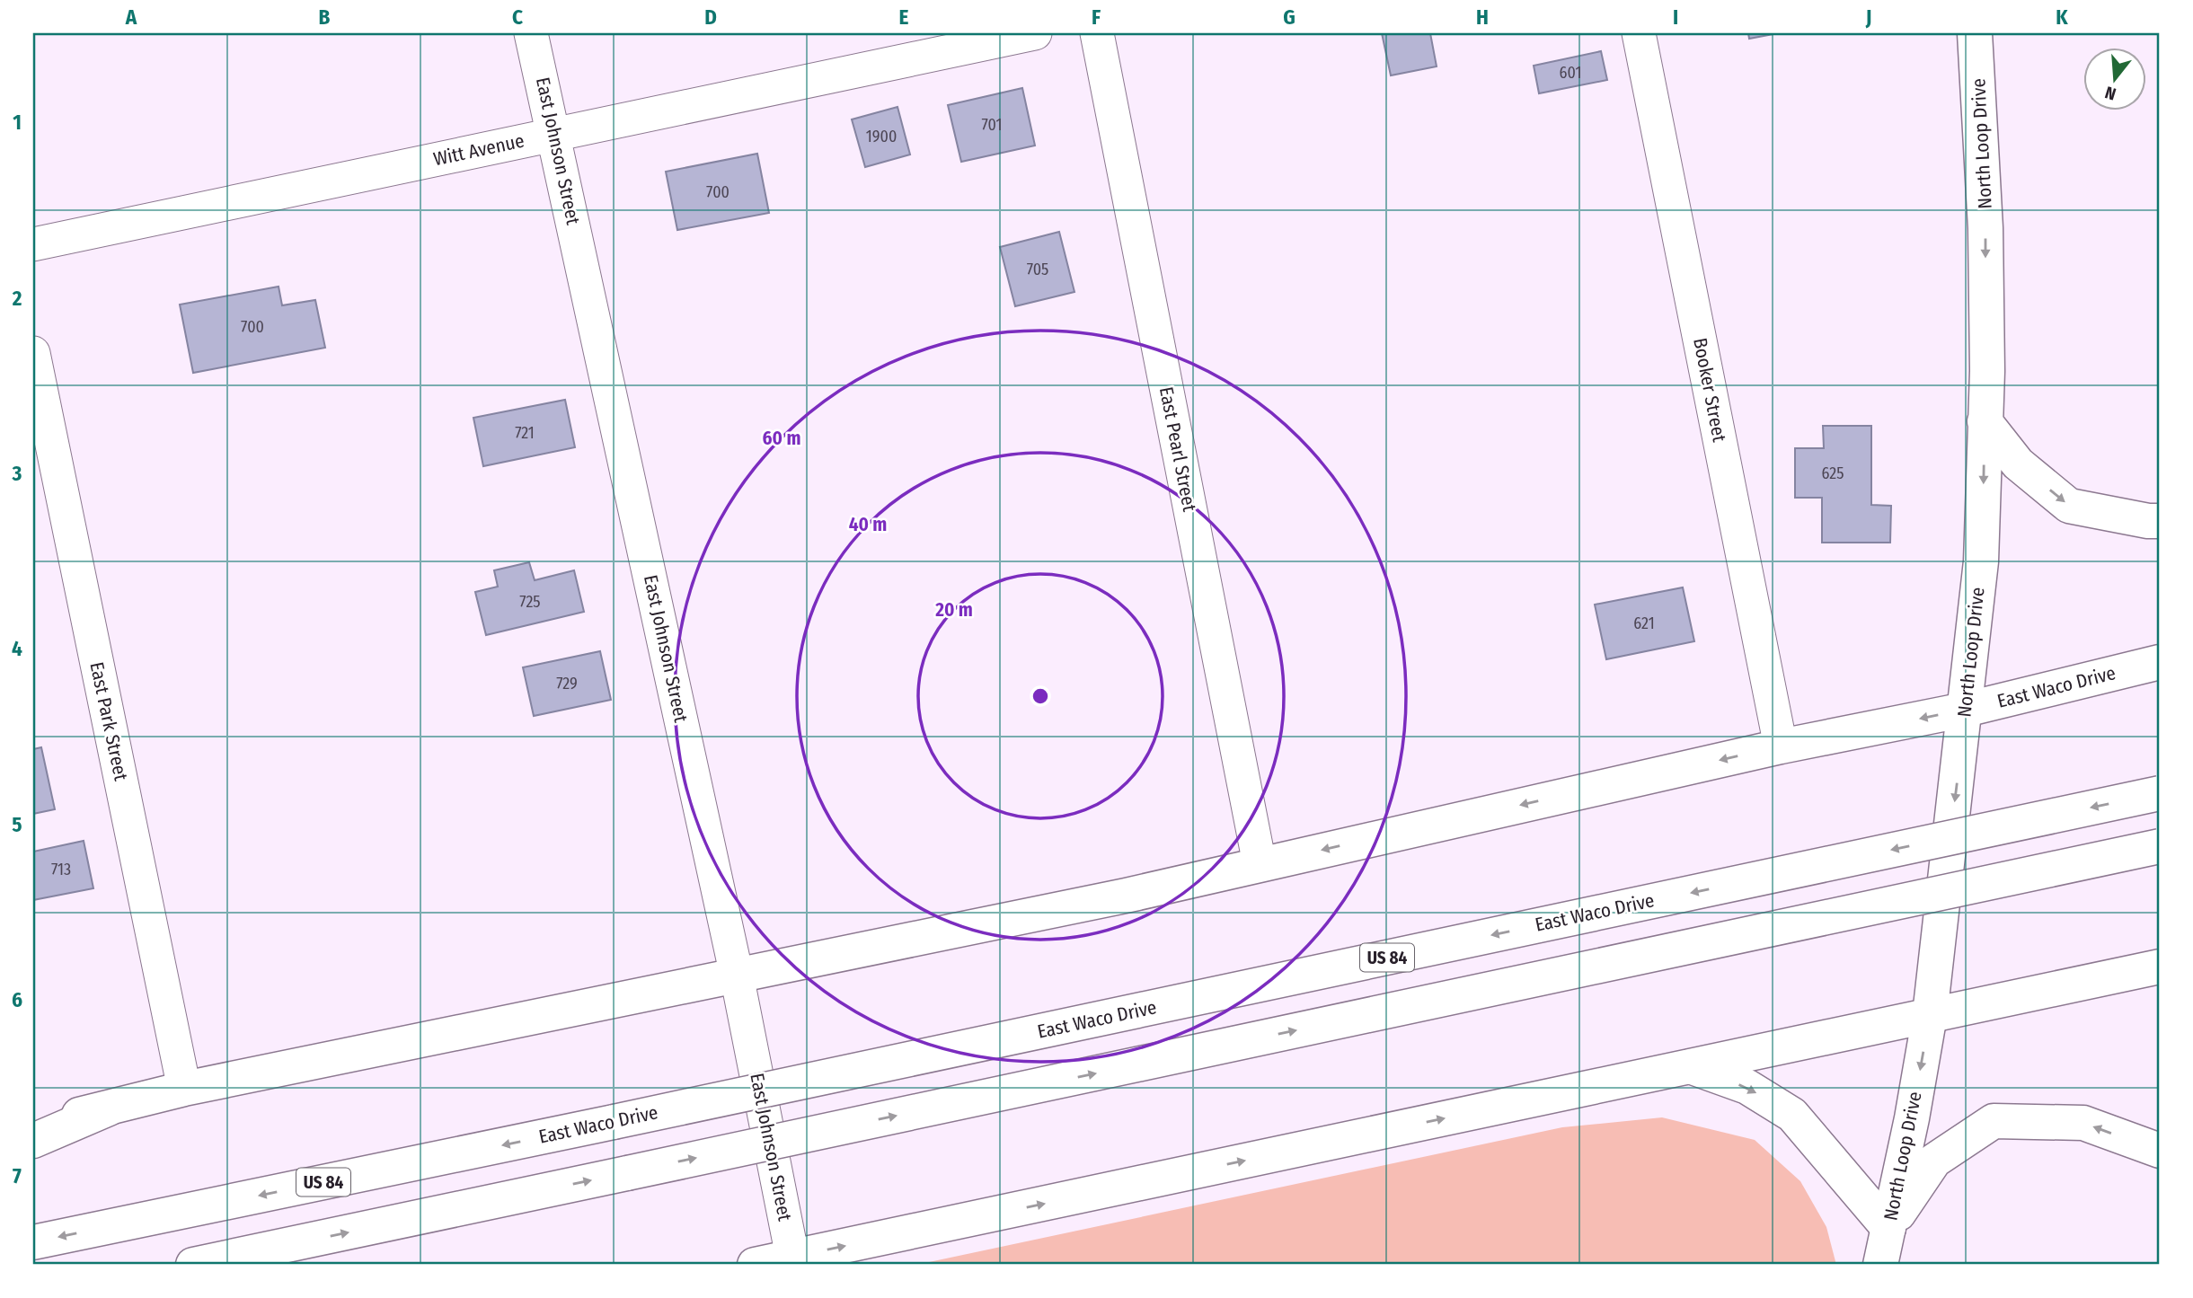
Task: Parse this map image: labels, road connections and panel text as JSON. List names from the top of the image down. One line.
{"streets":{"main road":["North Loop Drive","East Waco Drive","US 84"],"street":["Witt Avenue","East Johnson Street","Booker Street","East Pearl Street","East Park Street"]},"crossings":[["North Loop Drive","East Waco Drive"],["Witt Avenue","East Johnson Street"],["East Johnson Street","East Waco Drive"],["Booker Street","East Waco Drive"],["East Pearl Street","East Waco Drive"],["East Waco Drive","East Park Street"]],"one_way":["North Loop Drive"],"house_numbers":["601","701","1900","700","705","700","721","625","725","621","729","713"],"north":"bottom","grid":{"columns":["A","B","C","D","E","F","G","H","I","J","K"],"rows":["1","2","3","4","5","6","7"]},"rings":["60 m","40 m","20 m"]}
